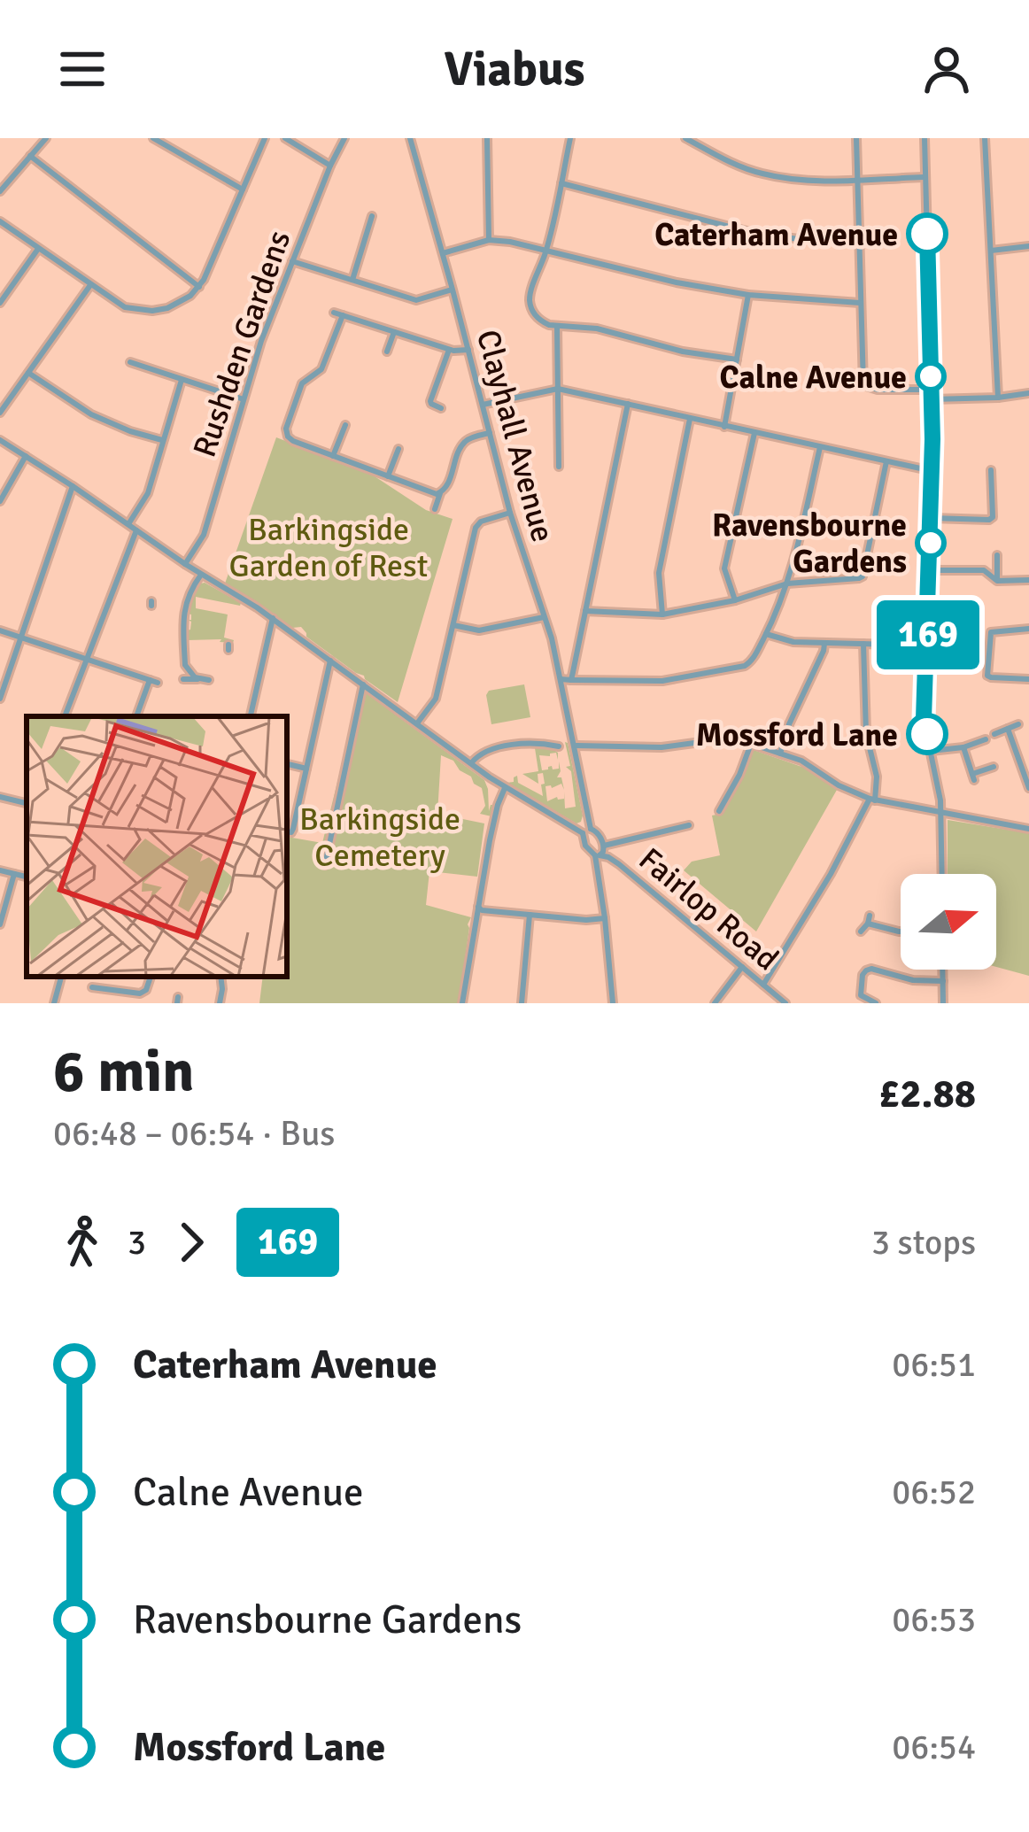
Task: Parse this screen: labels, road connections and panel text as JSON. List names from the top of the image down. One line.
{"streets":{"street":["Rushden Gardens","Clayhall Avenue","Fairlop Road"]},"parks":["Barkingside Garden of Rest","Barkingside Cemetery"],"places":["Caterham Avenue","Calne Avenue","Ravensbourne Gardens","Mossford Lane"],"lines":["bus line 169"],"north":"right","page":{"header":"Viabus","on_map":"169","heading":["6 min","06:48 – 06:54 · Bus","£2.88"],"legs":["3","169","3 stops"],"list":[{"name":"Caterham Avenue","value":"06:51"},{"name":"Calne Avenue","value":"06:52"},{"name":"Ravensbourne Gardens","value":"06:53"},{"name":"Mossford Lane","value":"06:54"}]}}
